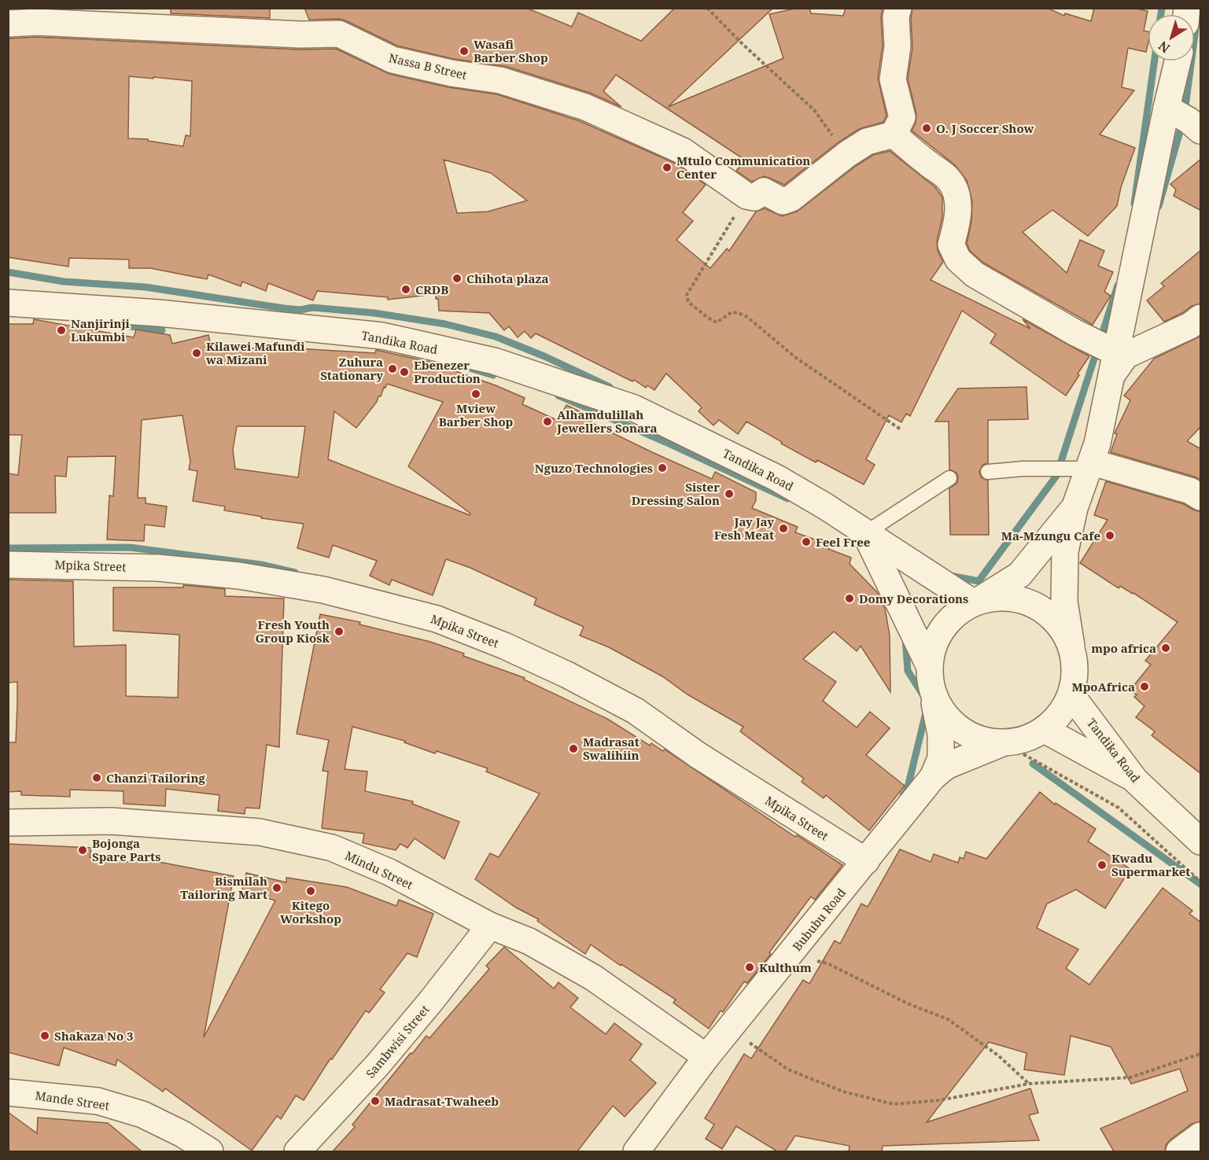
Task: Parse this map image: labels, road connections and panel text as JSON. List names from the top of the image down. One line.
{"streets":{"street":["Nassa B Street","Tandika Road","Mpika Street","Mindu Street","Bububu Road","Sambwisi Street","Mande Street"]},"crossings":[["Mpika Street","Bububu Road"],["Mindu Street","Bububu Road"],["Mindu Street","Sambwisi Street"]],"places":["Wasafi Barber Shop","O. J Soccer Show","Mtulo Communication Center","Chihota plaza","CRDB","Nanjirinji Lukumbi","Kilawei Mafundi wa Mizani","Zuhura Stationary","Ebenezer Production","Mview Barber Shop","Alhamdulillah Jewellers Sonara","Nguzo Technologies","Sister Dressing Salon","Jay Jay Fesh Meat","Ma-Mzungu Cafe","Feel Free","Domy Decorations","Fresh Youth Group Kiosk","mpo africa","MpoAfrica","Madrasat Swalihiin","Chanzi Tailoring","Bojonga Spare Parts","Kwadu Supermarket","Bismilah Tailoring Mart","Kitego Workshop","Kulthum","Shakaza No 3","Madrasat-Twaheeb"],"north":"bottom left"}
